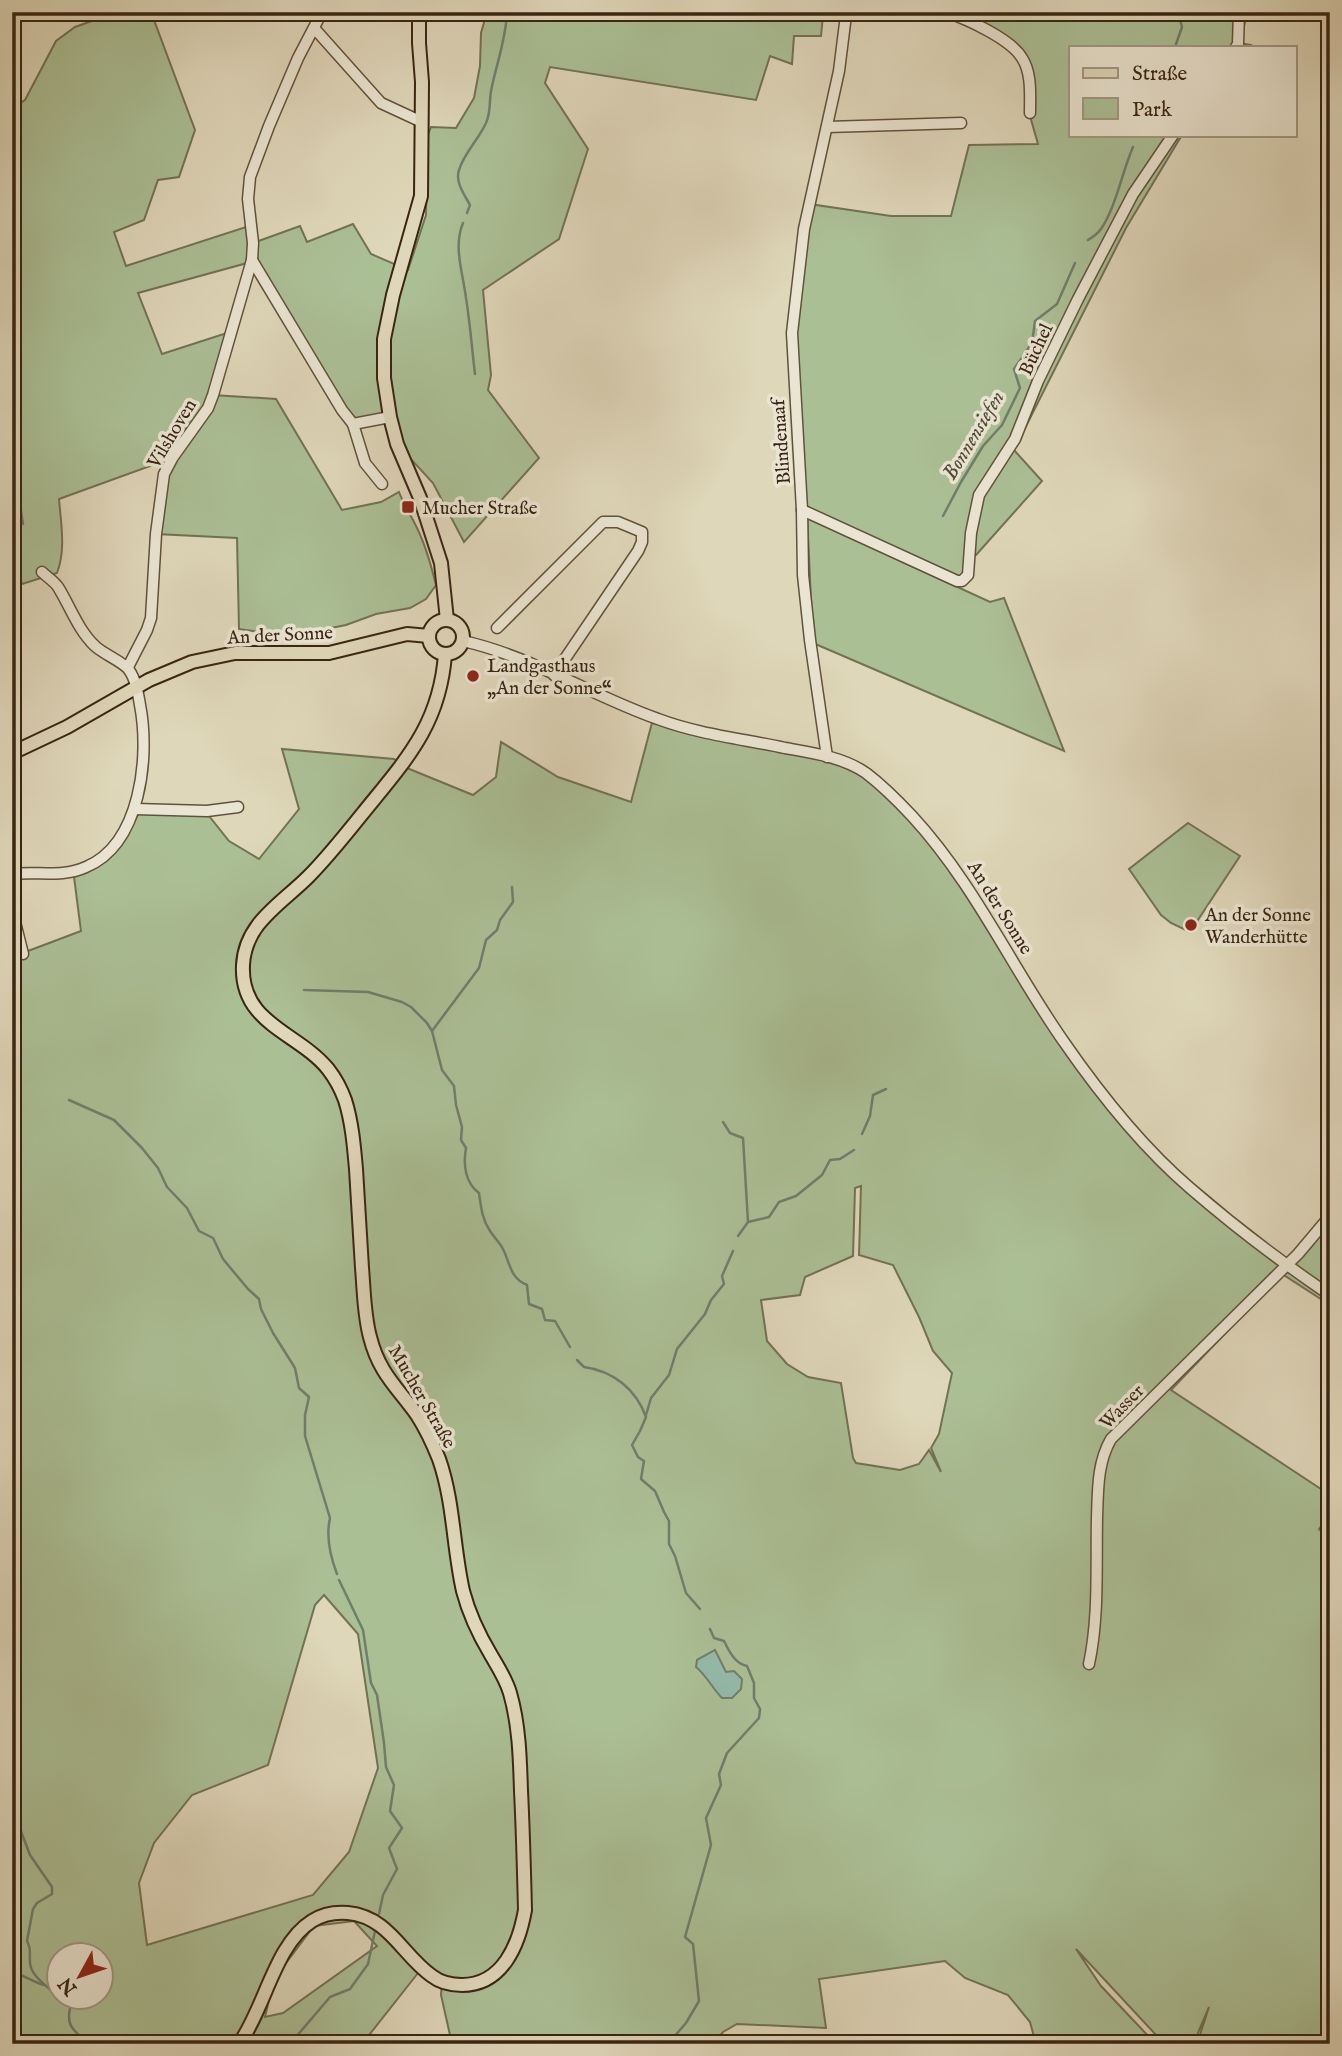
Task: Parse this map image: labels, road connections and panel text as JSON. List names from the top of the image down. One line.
{"streets":{"main road":["An der Sonne","Mucher Straße"],"street":["Büchel","Vilshoven","Blindenaaf","Wasser"]},"crossings":[["Büchel","Blindenaaf"],["Blindenaaf","An der Sonne"],["An der Sonne","Mucher Straße"],["An der Sonne","Wasser"]],"water":["Bonnensiefen"],"places":{"transit":["Mucher Straße"],"other":["Landgasthaus „An der Sonne“","An der Sonne Wanderhütte"]},"legend":["Straße","Park"],"north":"bottom left"}
